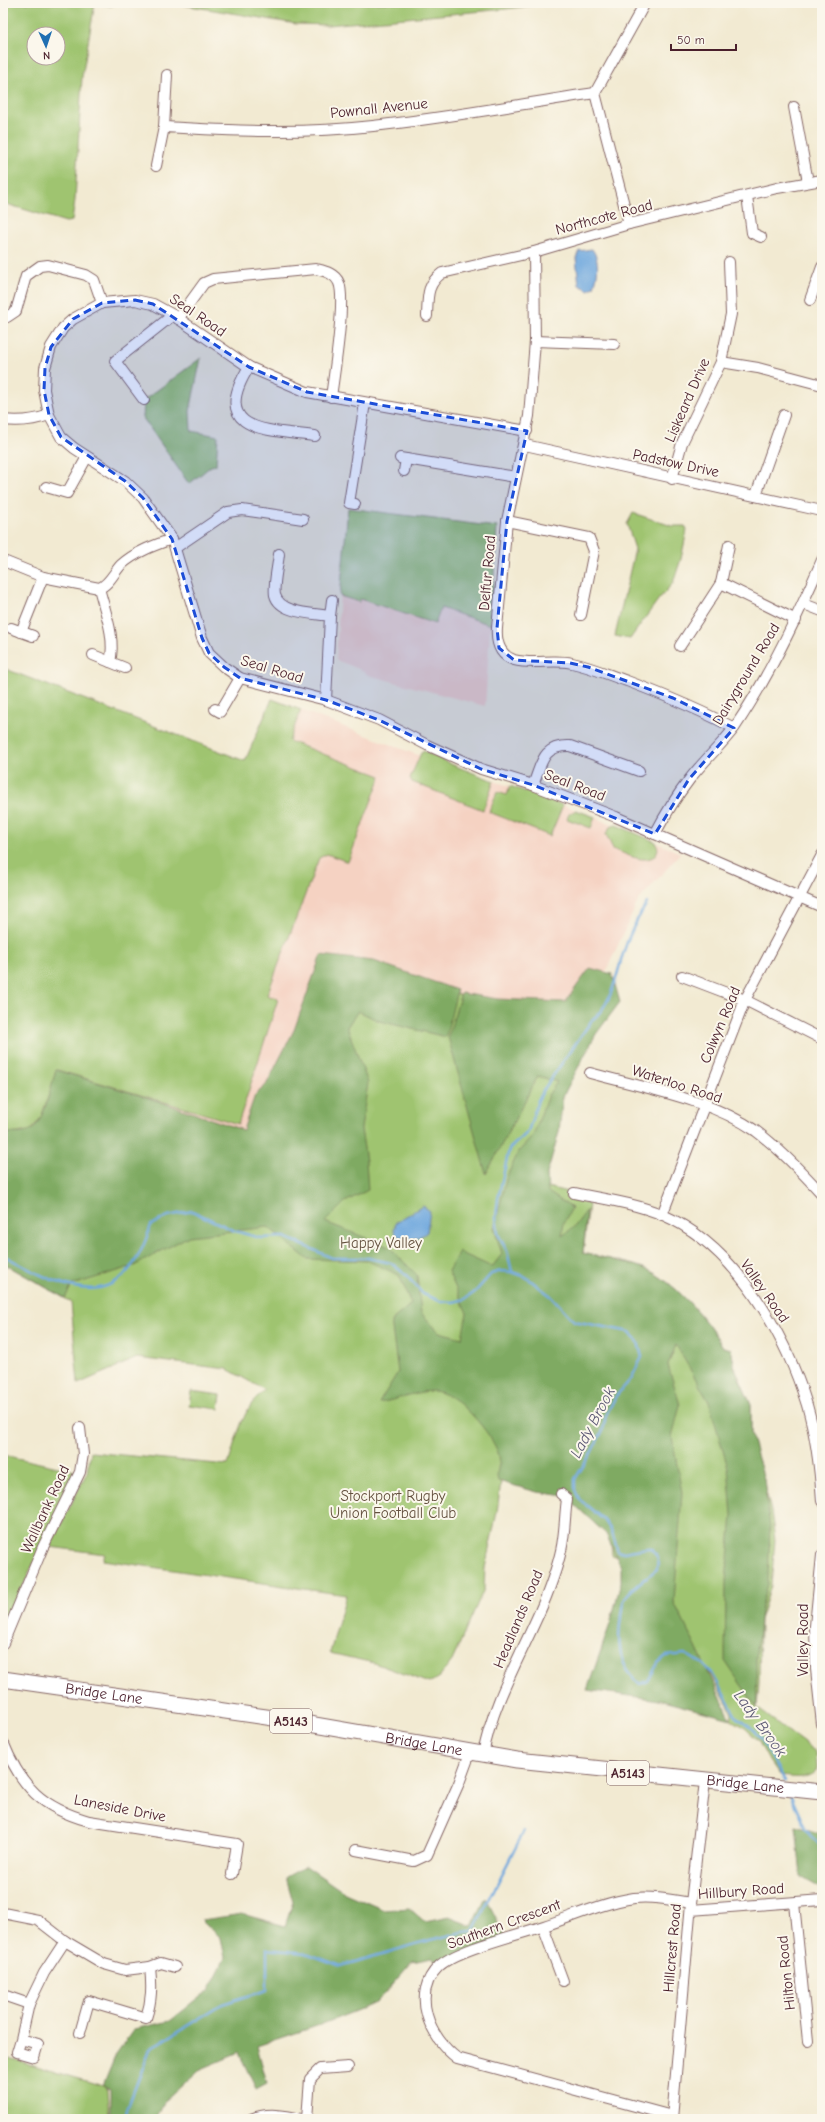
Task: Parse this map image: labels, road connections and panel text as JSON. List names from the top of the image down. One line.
{"streets":{"main road":["Bridge Lane","A5143"],"street":["Pownall Avenue","Northcote Road","Seal Road","Liskeard Drive","Padstow Drive","Delfur Road","Dairyground Road","Colwyn Road","Waterloo Road","Valley Road","Wallbank Road","Headlands Road","Laneside Drive","Hillbury Road","Southern Crescent","Hillcrest Road","Hilton Road"]},"crossings":[["Northcote Road","Delfur Road"],["Seal Road","Delfur Road"],["Seal Road","Dairyground Road"],["Seal Road","Colwyn Road"],["Liskeard Drive","Padstow Drive"],["Padstow Drive","Delfur Road"],["Delfur Road","Dairyground Road"],["Colwyn Road","Waterloo Road"],["Colwyn Road","Valley Road"],["Headlands Road","Bridge Lane"],["Bridge Lane","Hillcrest Road"],["Hillbury Road","Southern Crescent"],["Hillbury Road","Hillcrest Road"],["Hillbury Road","Hilton Road"],["Southern Crescent","Hillcrest Road"]],"water":["Lady Brook"],"parks":["Happy Valley","Stockport Rugby Union Football Club"],"scale_bar":"50 m","north":"bottom"}
